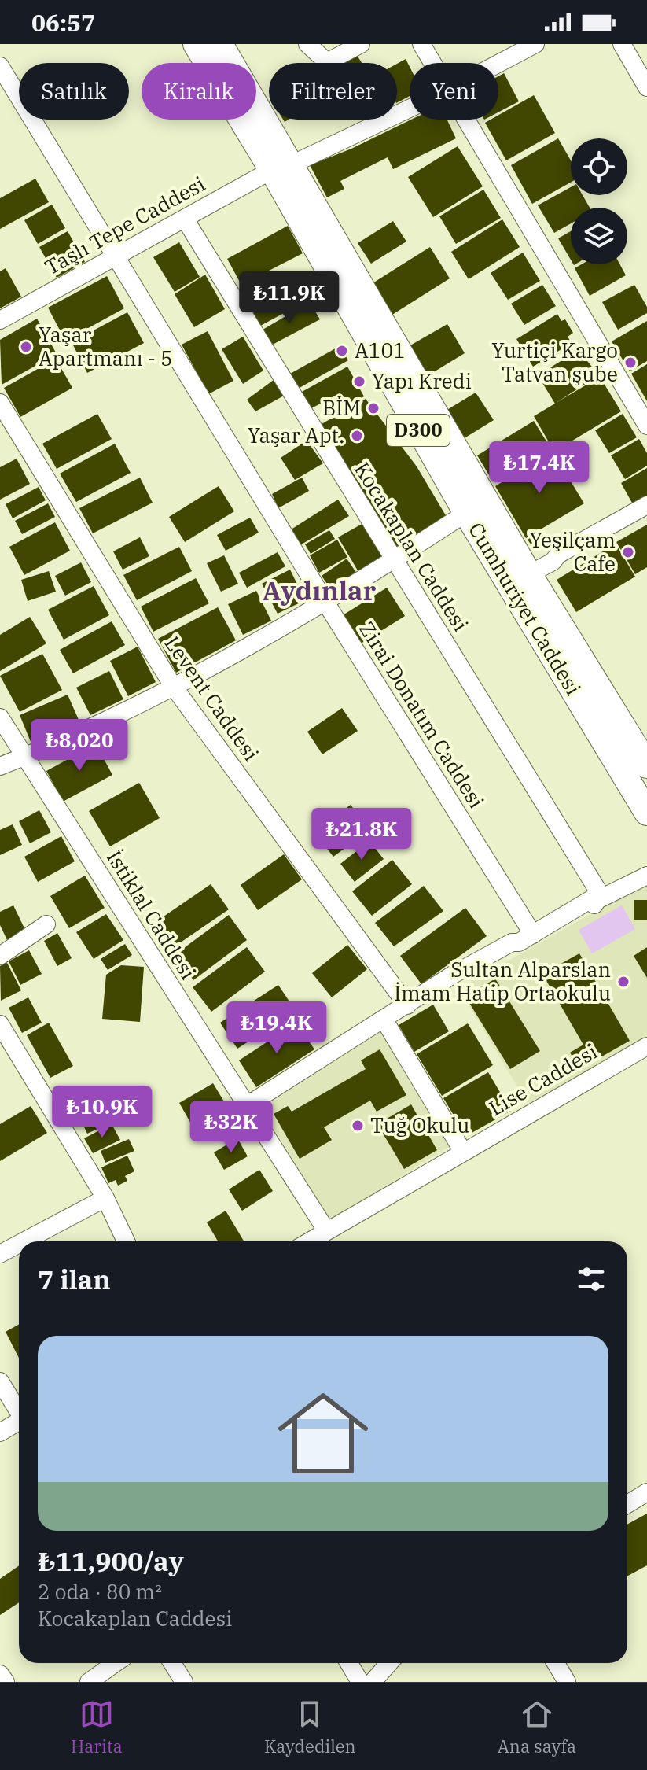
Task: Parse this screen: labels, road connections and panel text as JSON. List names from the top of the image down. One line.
{"streets":{"highway":["D300","Cumhuriyet Caddesi"],"street":["Taşlı Tepe Caddesi","Kocakaplan Caddesi","Levent Caddesi","Zirai Donatım Caddesi","İstiklal Caddesi","Lise Caddesi"]},"crossings":[["Taşlı Tepe Caddesi","Kocakaplan Caddesi"],["Taşlı Tepe Caddesi","Cumhuriyet Caddesi"],["Taşlı Tepe Caddesi","Zirai Donatım Caddesi"],["İstiklal Caddesi","Lise Caddesi"]],"districts":["Aydınlar"],"places":["Yaşar Apartmanı - 5","A101","Yurtiçi Kargo Tatvan şube","Yapı Kredi","BİM","Yaşar Apt.","Yeşilçam Cafe","Sultan Alparslan İmam Hatip Ortaokulu","Tuğ Okulu"],"page":{"status":"06:57","chip":["Satılık","Kiralık","Filtreler","Yeni"],"price":["₺11.9K","₺17.4K","₺8,020","₺21.8K","₺19.4K","₺10.9K","₺32K"],"heading":"7 ilan","list":[{"name":"₺11,900/ay","note":"2 oda · 80 m² · Kocakaplan Caddesi"}],"tabs":["Harita","Kaydedilen","Ana sayfa"]}}
